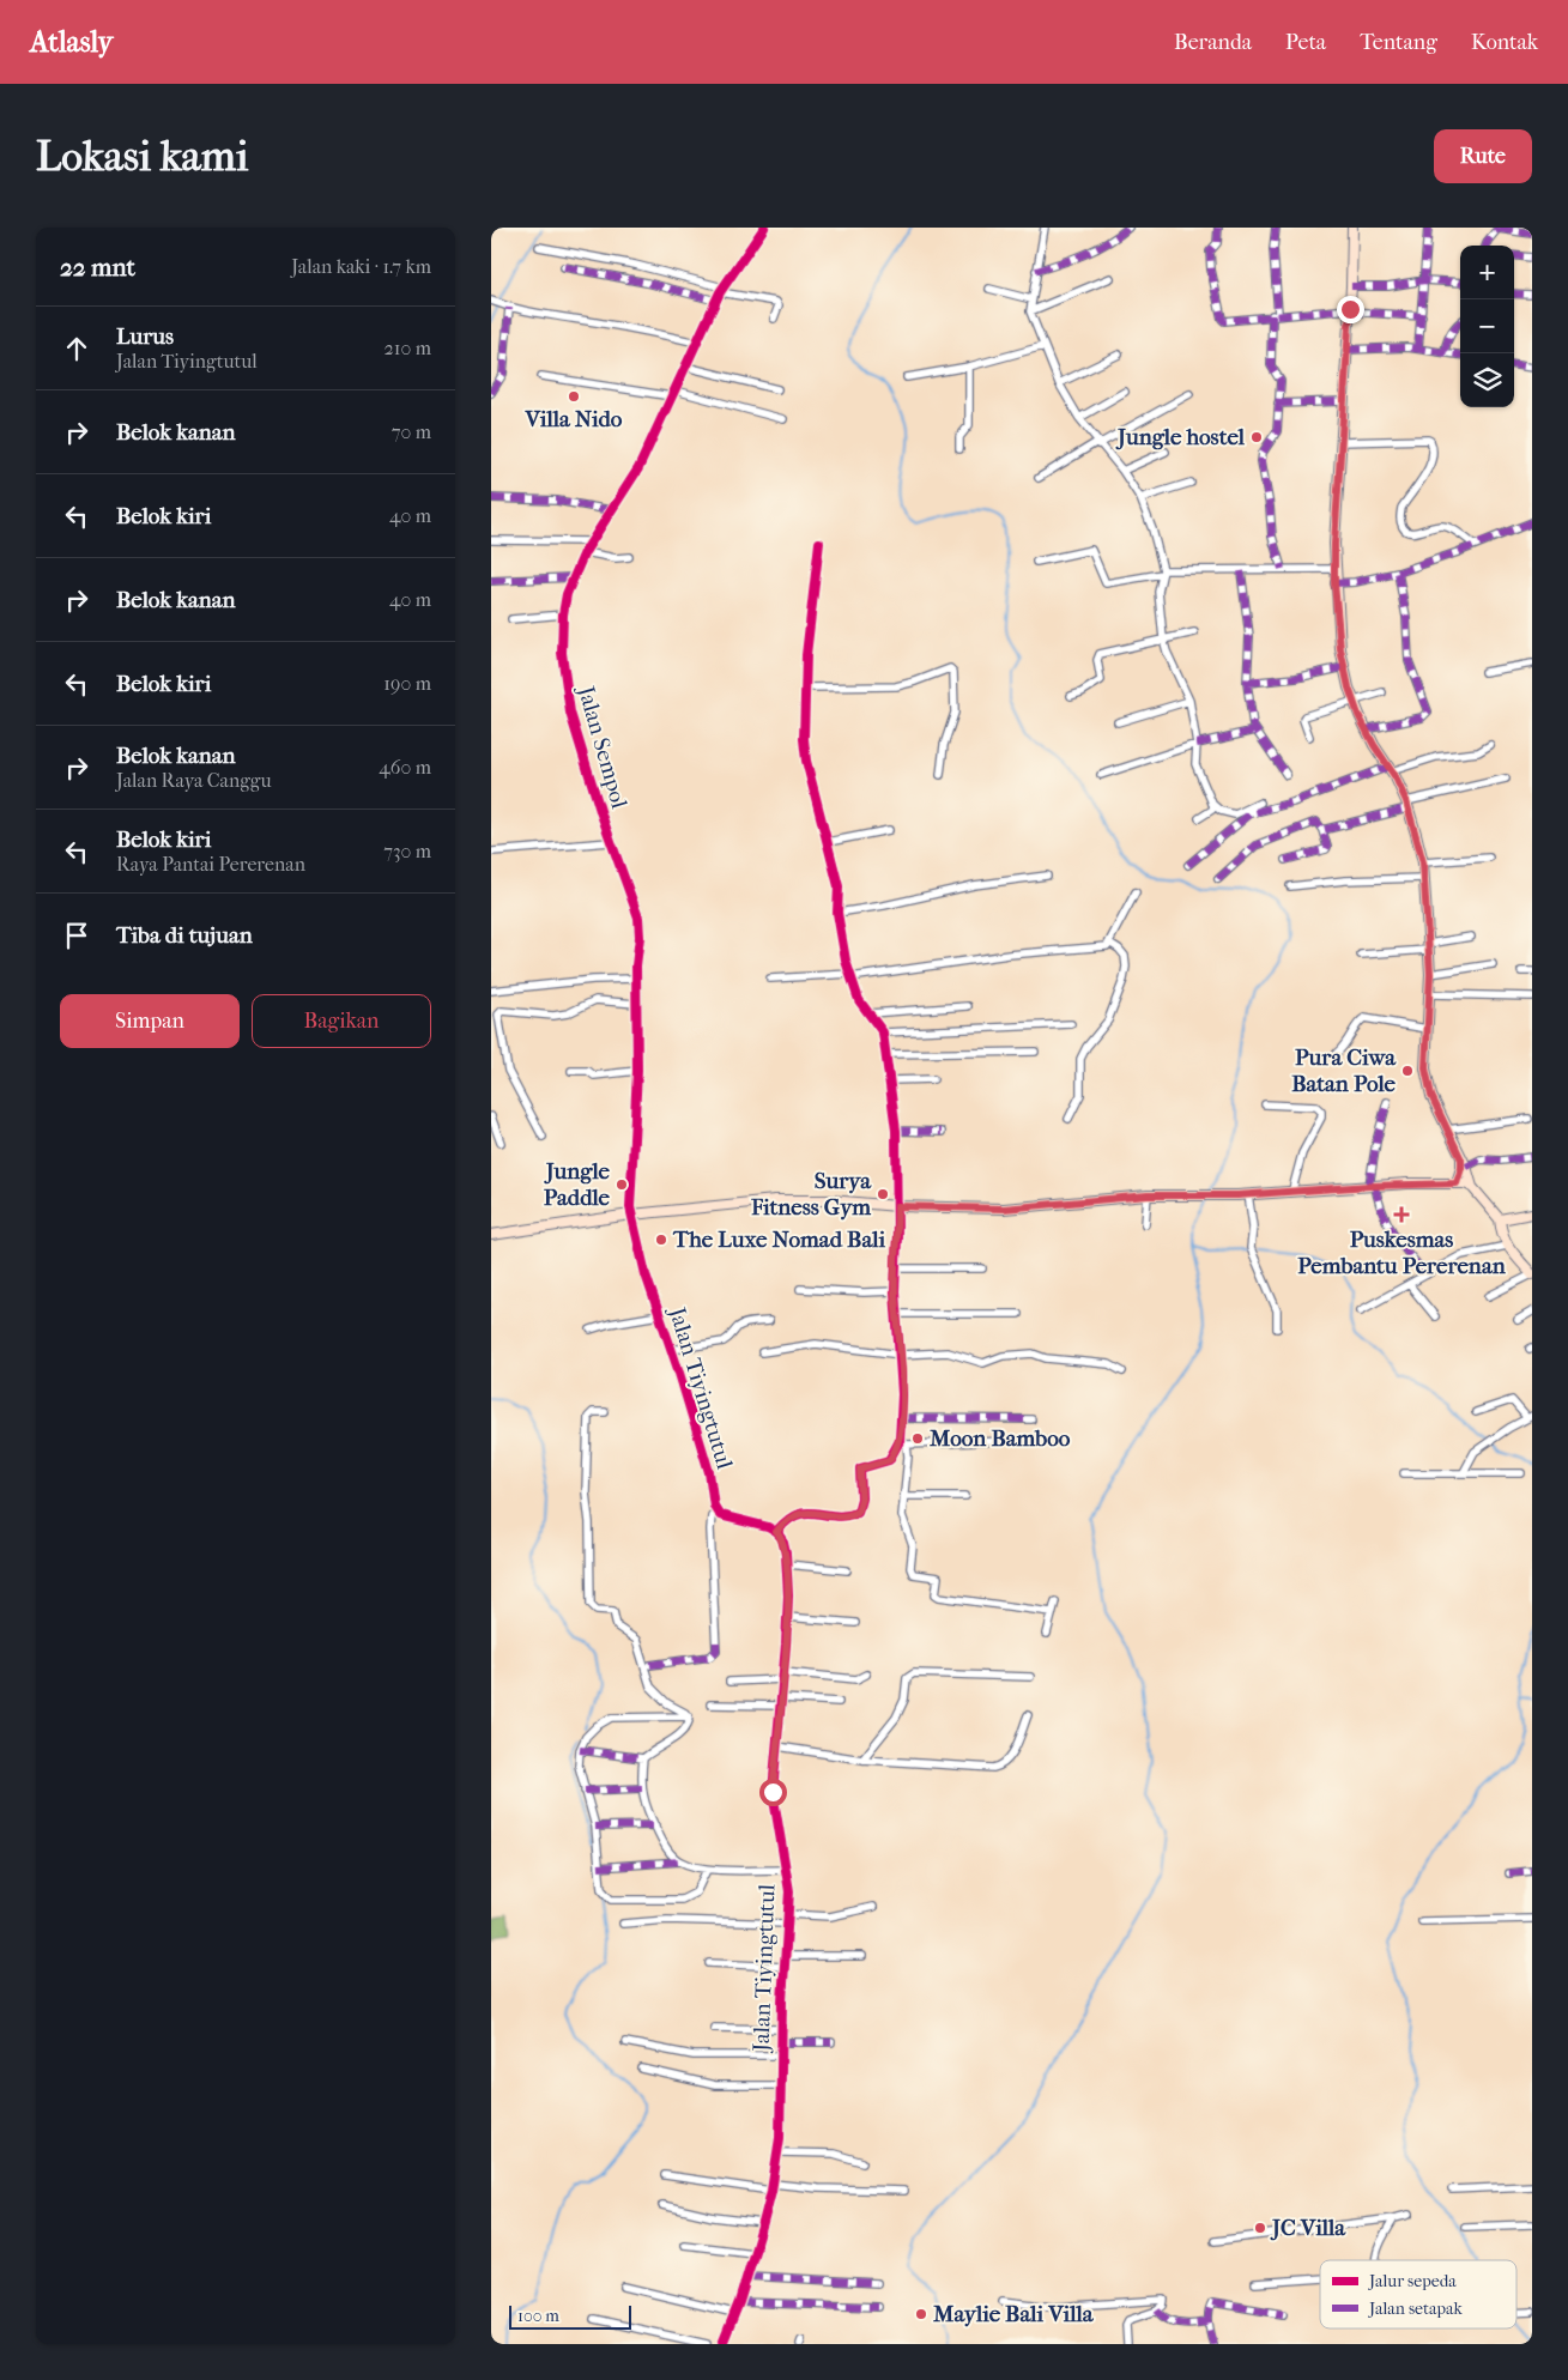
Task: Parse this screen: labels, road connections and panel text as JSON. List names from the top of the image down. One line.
{"streets":{"street":["Jalan Sempol","Jalan Tiyingtutul"]},"crossings":[["Jalan Sempol","Jalan Tiyingtutul"]],"places":{"other":["Villa Nido","Jungle hostel","Pura Ciwa Batan Pole","Jungle Paddle","Surya Fitness Gym","The Luxe Nomad Bali","Moon Bamboo","JC Villa","Maylie Bali Villa"],"health":["Puskesmas Pembantu Pererenan"]},"legend":["Jalur sepeda","Jalan setapak"],"scale_bar":"100 m","page":{"header":"Atlasly","nav":["Beranda","Peta","Tentang","Kontak"],"buttons":["Rute",["Simpan","Bagikan"]],"title":"Lokasi kami","heading":["22 mnt","Jalan kaki · 1.7 km"],"map_buttons":["+","−"],"list":[["Lurus","Jalan Tiyingtutul","210 m"],["Belok kanan","70 m"],["Belok kiri","40 m"],["Belok kanan","40 m"],["Belok kiri","190 m"],["Belok kanan","Jalan Raya Canggu","460 m"],["Belok kiri","Raya Pantai Pererenan","730 m"],"Tiba di tujuan"],"scale":"100 m"}}
